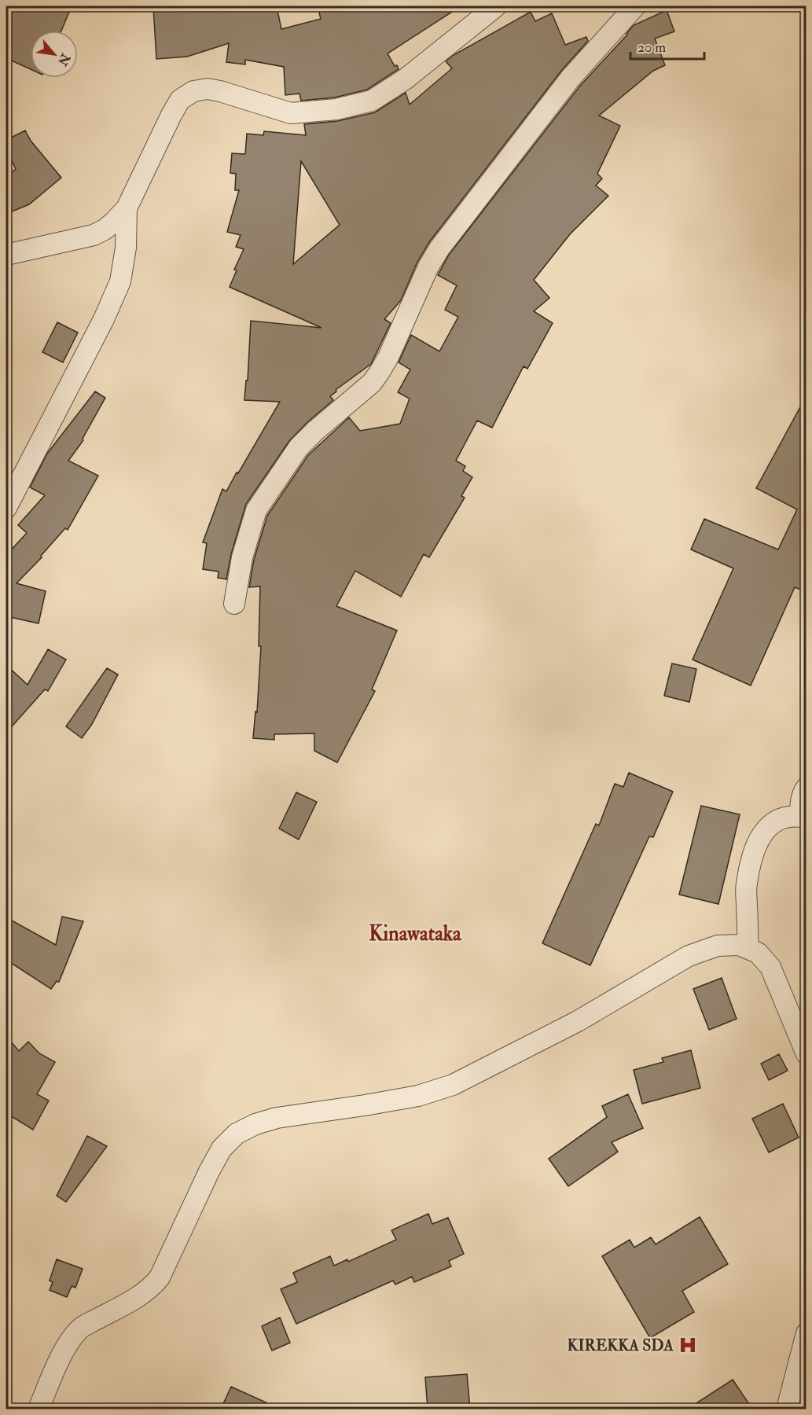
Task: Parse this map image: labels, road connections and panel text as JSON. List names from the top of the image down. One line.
{"districts":["Kinawataka"],"places":{"hospital":["KIREKKA SDA"]},"scale_bar":"20 m","north":"bottom right"}
